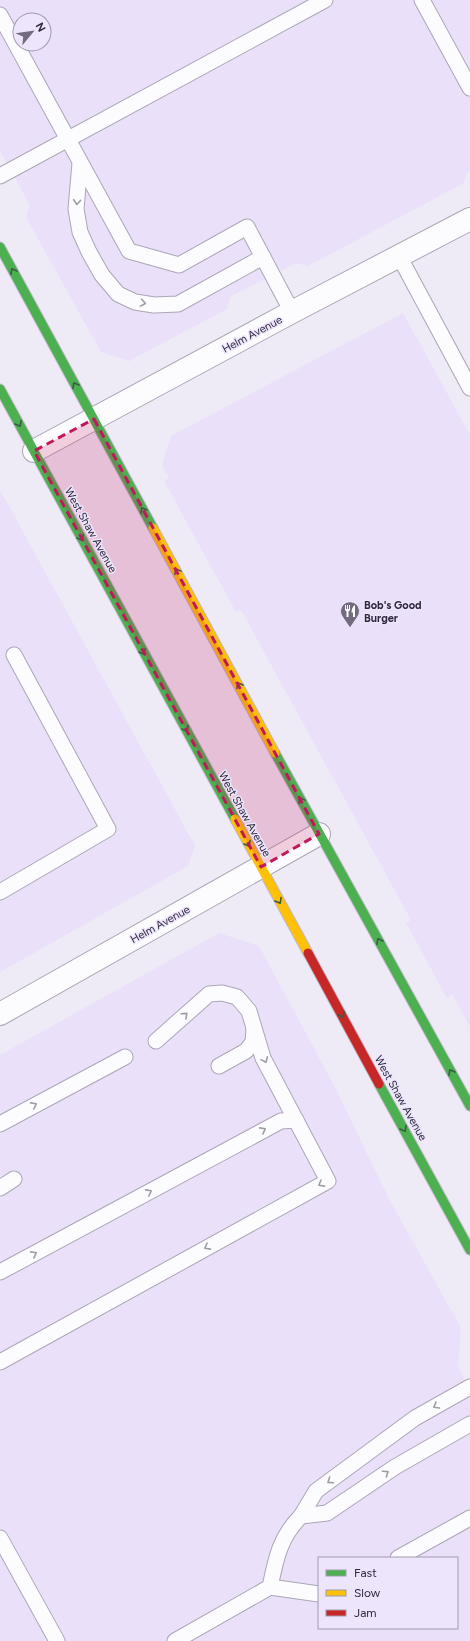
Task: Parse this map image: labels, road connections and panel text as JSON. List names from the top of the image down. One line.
{"streets":{"main road":["West Shaw Avenue"],"street":["Helm Avenue"]},"crossings":[["Helm Avenue","West Shaw Avenue"]],"places":{"restaurant":["Bob's Good Burger"]},"legend":["Fast","Slow","Jam"],"north":"top right"}
